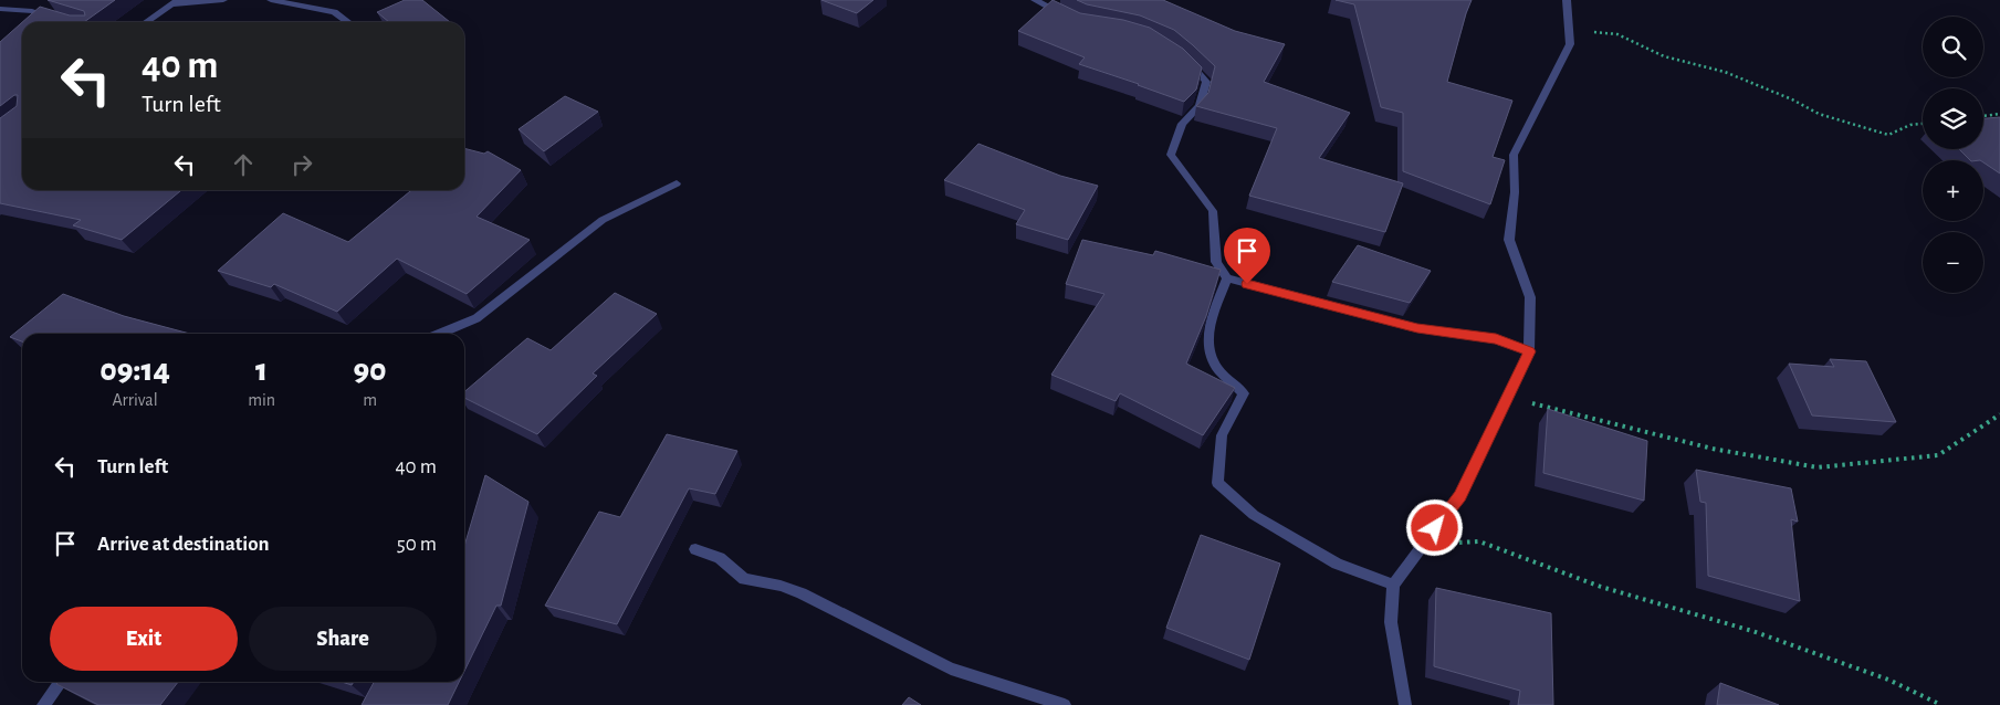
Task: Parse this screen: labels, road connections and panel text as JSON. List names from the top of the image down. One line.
{"page":{"map_buttons":["+","−"],"turn":["40 m","Turn left"],"eta":["09:14","Arrival","1","min","90","m"],"list":[{"name":"Turn left","value":"40 m"},{"name":"Arrive at destination","value":"50 m"}],"buttons":["Exit","Share"]}}
